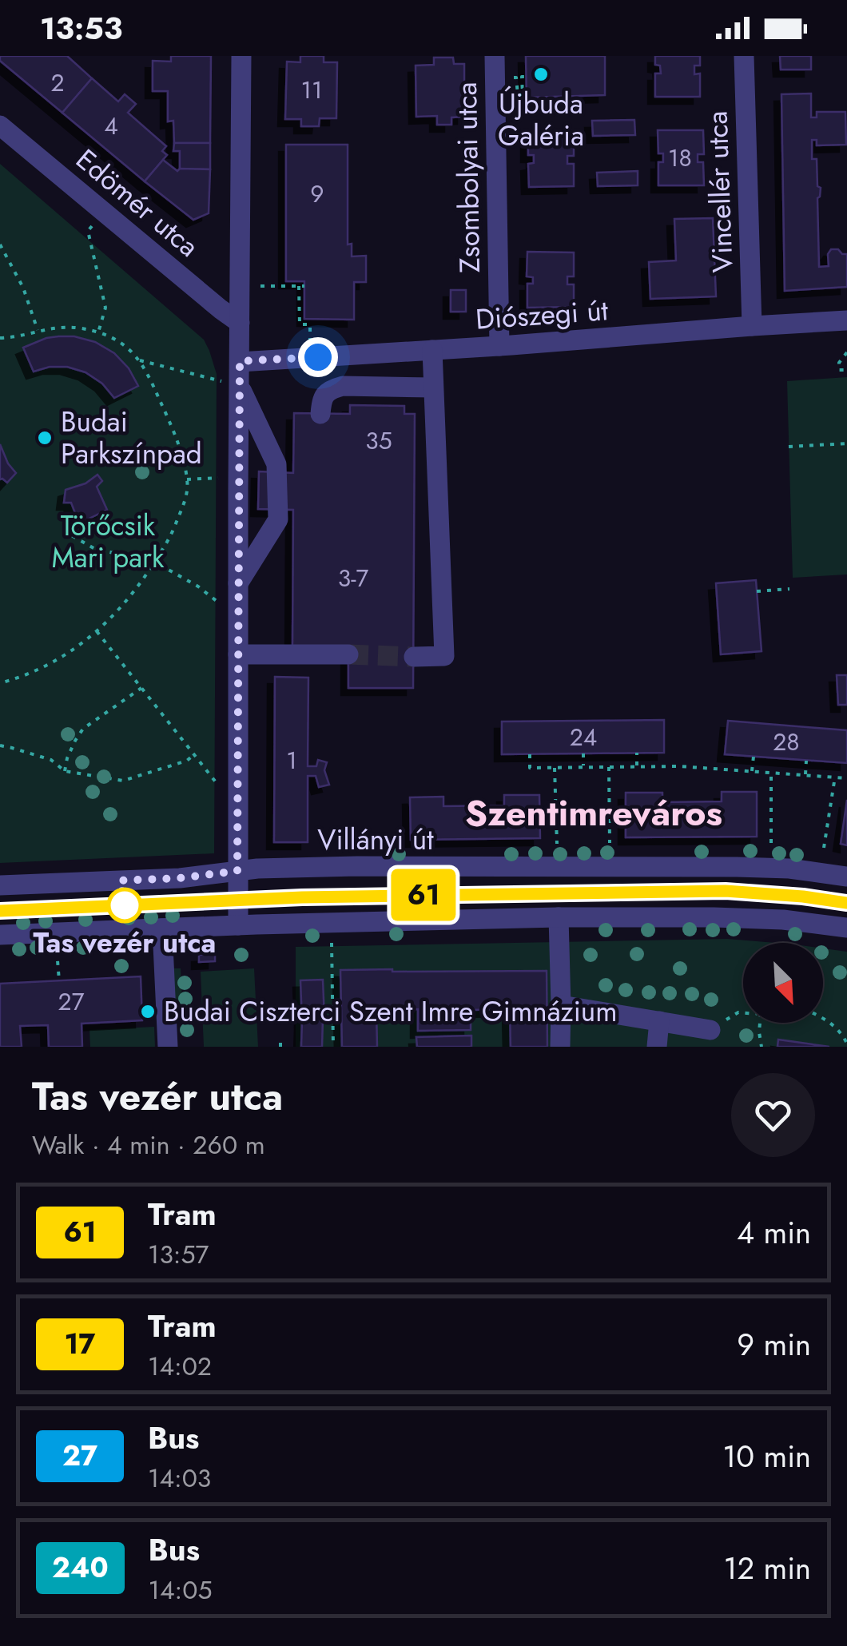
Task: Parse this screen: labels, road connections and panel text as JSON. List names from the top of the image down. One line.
{"streets":{"street":["Zsombolyai utca","Vincellér utca","Edömér utca","Diószegi út","Villányi út"]},"crossings":[["Zsombolyai utca","Diószegi út"],["Vincellér utca","Diószegi út"]],"districts":["Szentimreváros"],"parks":["Törőcsik Mari park"],"places":["Újbuda Galéria","Budai Parkszínpad","Tas vezér utca","Budai Ciszterci Szent Imre Gimnázium"],"lines":["tram line 61"],"house_numbers":["2","11","4","18","9","35","3-7","24","28","1","27"],"north":"bottom right","page":{"status":"13:53","on_map":"61","heading":["Tas vezér utca","Walk · 4 min · 260 m"],"list":[{"mark":"61","name":"Tram","note":"13:57","value":"4 min"},{"mark":"17","name":"Tram","note":"14:02","value":"9 min"},{"mark":"27","name":"Bus","note":"14:03","value":"10 min"},{"mark":"240","name":"Bus","note":"14:05","value":"12 min"}]}}
